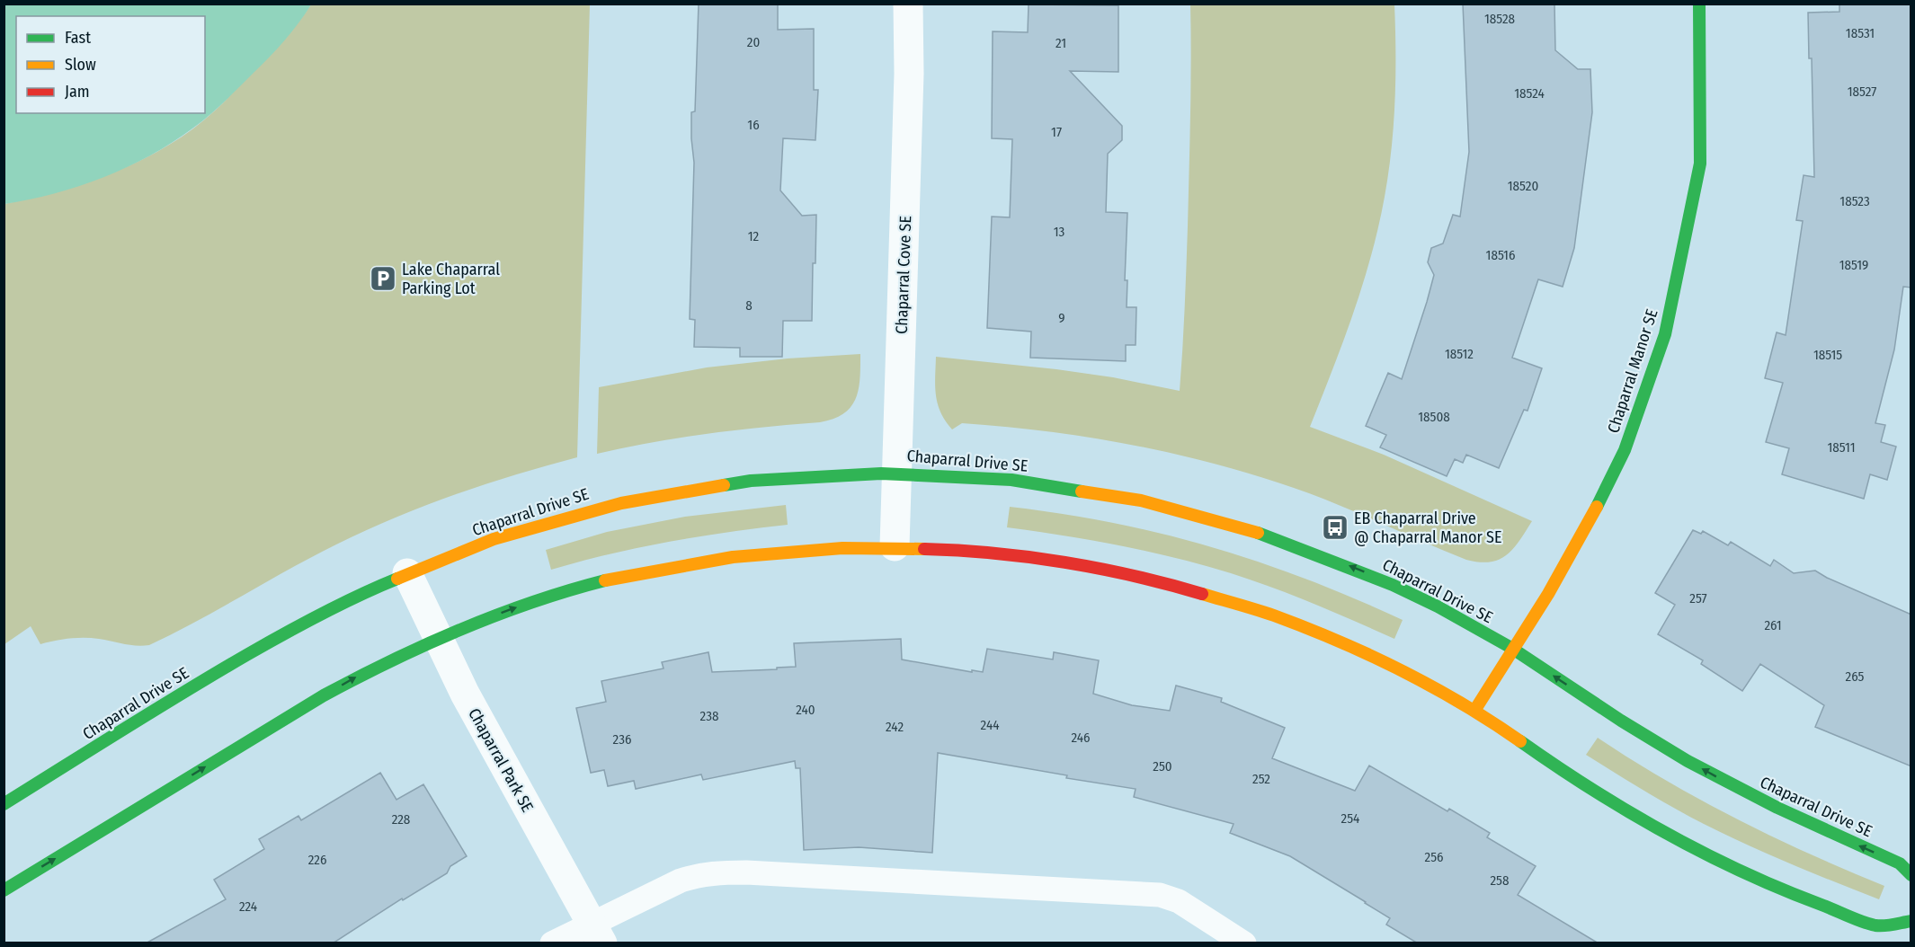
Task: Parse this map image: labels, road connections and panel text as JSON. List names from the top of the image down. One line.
{"streets":{"street":["Chaparral Cove SE","Chaparral Manor SE","Chaparral Drive SE","Chaparral Park SE"]},"crossings":[["Chaparral Cove SE","Chaparral Drive SE"],["Chaparral Manor SE","Chaparral Drive SE"],["Chaparral Drive SE","Chaparral Park SE"]],"places":{"parking":["Lake Chaparral Parking Lot"],"bus stop":["EB Chaparral Drive @ Chaparral Manor SE"]},"house_numbers":["18528","18531","20","21","18527","18524","16","17","18520","18523","13","12","18516","18519","8","9","18512","18515","18508","18511","257","261","265","240","238","244","242","246","236","250","252","254","228","256","226","258","224"],"legend":["Fast","Slow","Jam"]}
